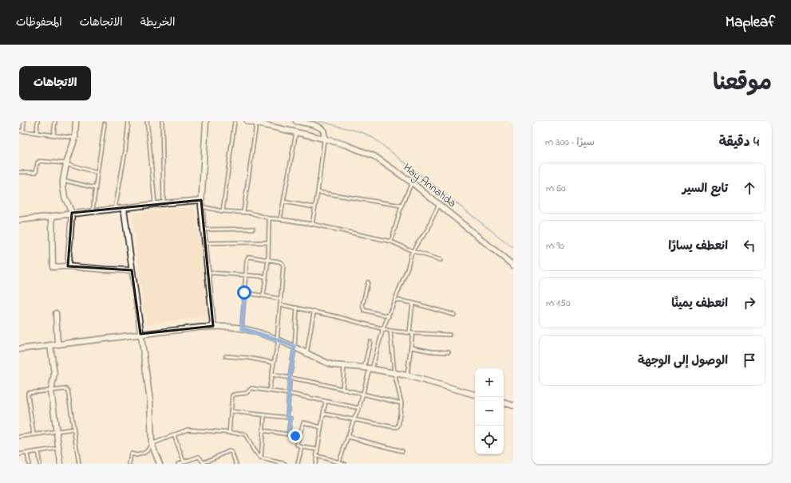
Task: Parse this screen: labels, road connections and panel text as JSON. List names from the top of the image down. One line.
{"streets":{"street":["Hay Annahda"]},"page":{"header":"Mapleaf","nav":["الخريطة","الاتجاهات","المحفوظات"],"title":"موقعنا","buttons":"الاتجاهات","heading":["4 دقيقة","سيرًا · 300 m"],"list":[["تابع السير","60 m"],["انعطف يسارًا","90 m"],["انعطف يمينًا","150 m"],"الوصول إلى الوجهة"],"map_buttons":["+","−"]}}
